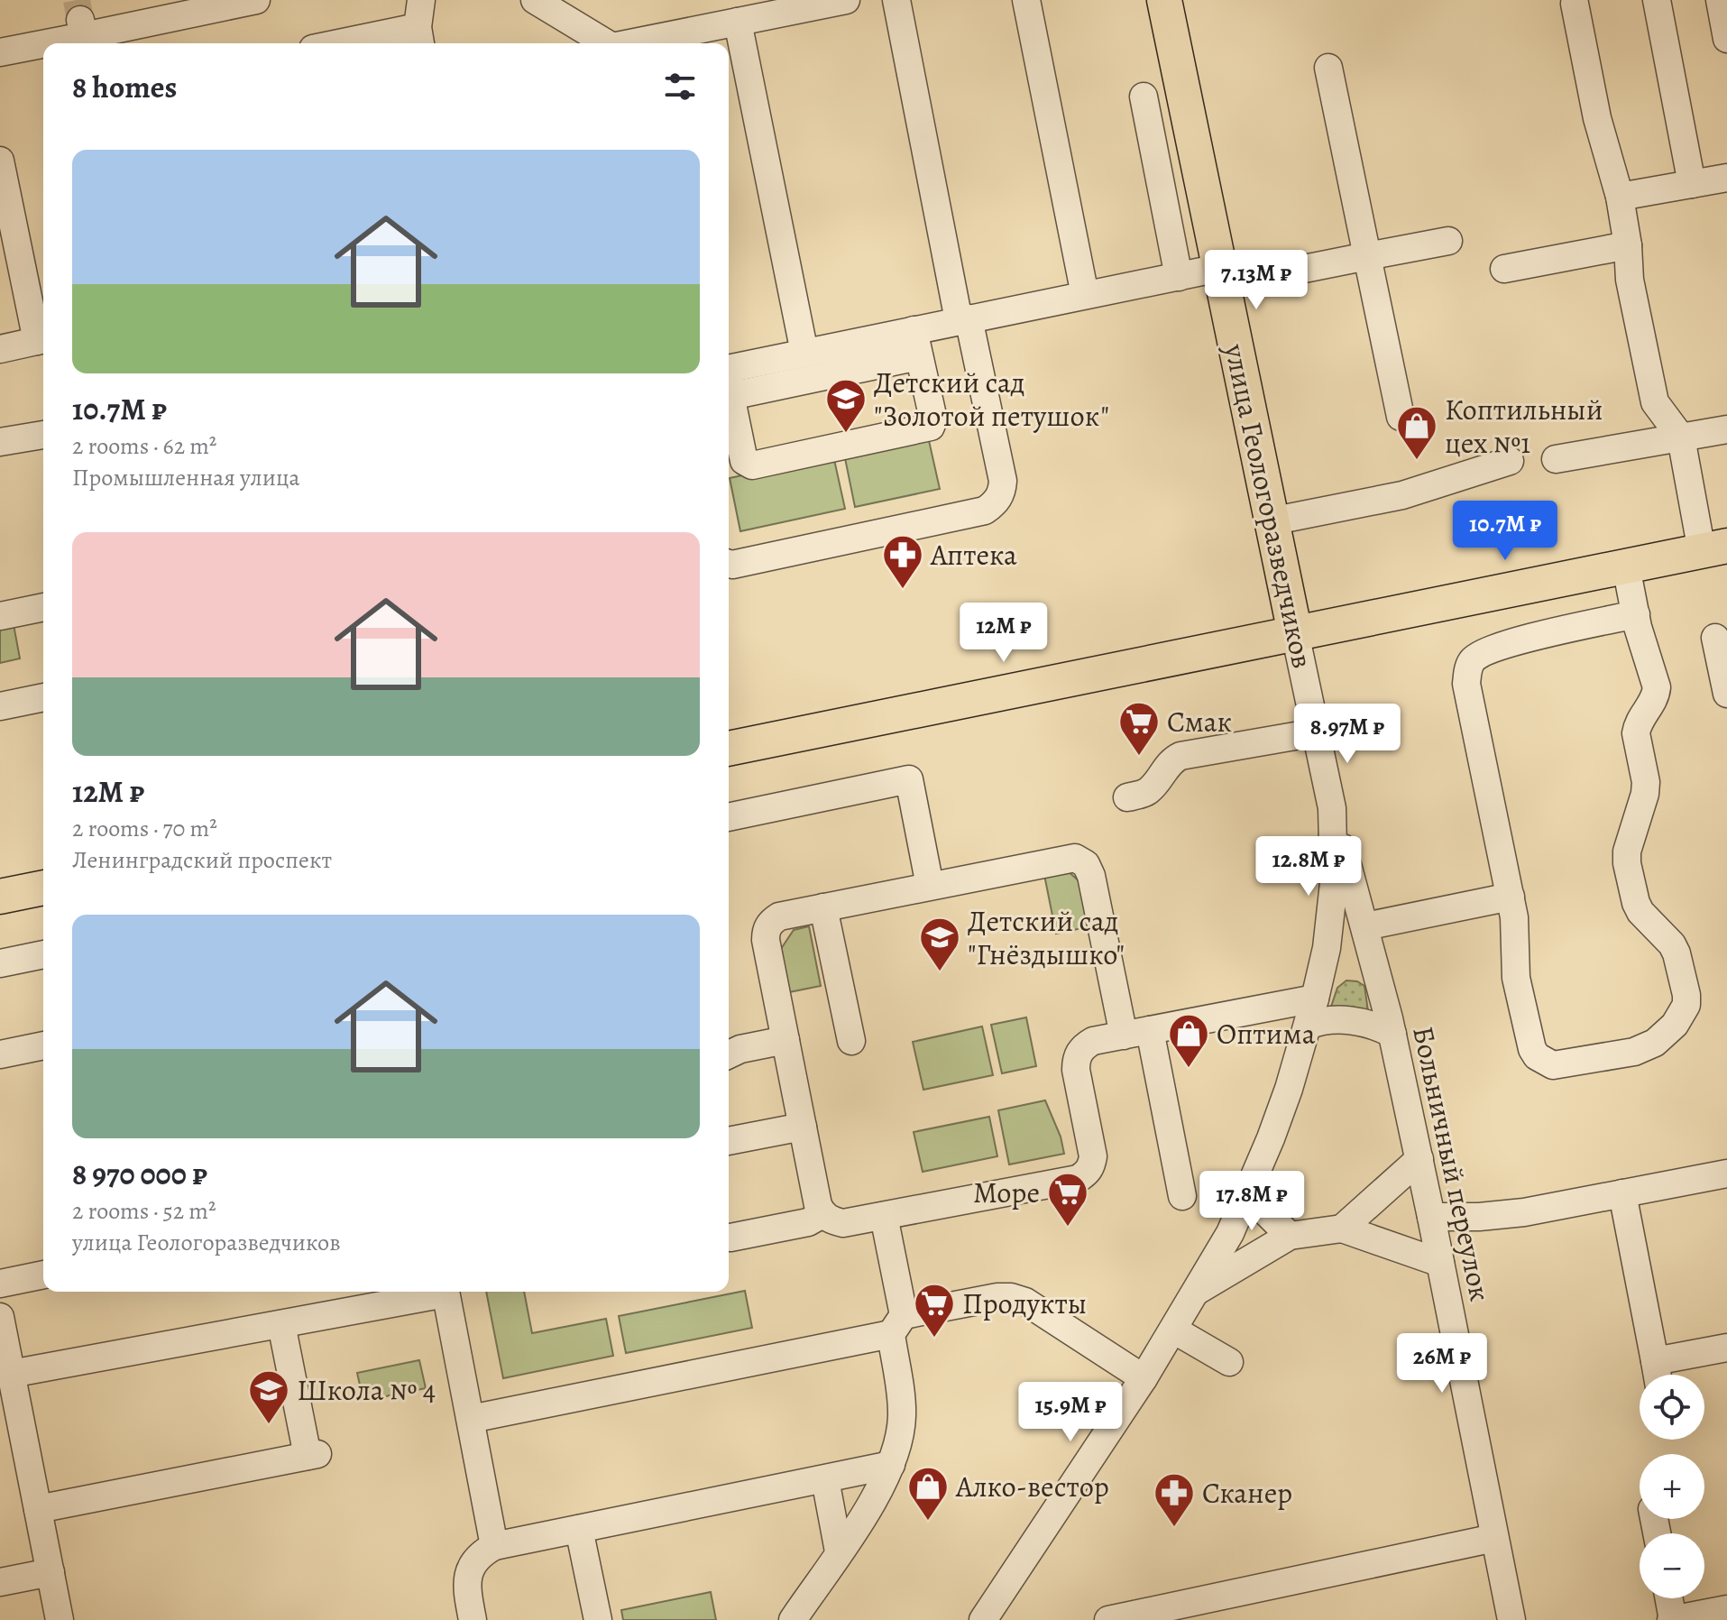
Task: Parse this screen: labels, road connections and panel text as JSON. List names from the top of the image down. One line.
{"streets":{"main road":["улица Геологоразведчиков"],"street":["Больничный переулок"]},"crossings":[["улица Геологоразведчиков","Больничный переулок"]],"places":{"school or university":["Детский сад \"Золотой петушок\"","Детский сад \"Гнёздышко\"","Школа № 4"],"shop":["Коптильный цех №1","Оптима","Алко-вестор"],"pharmacy":["Аптека","Сканер"],"supermarket":["Смак","Море","Продукты"]},"page":{"heading":"8 homes","list":[{"name":"10.7M ₽","note":"2 rooms · 62 m² · Промышленная улица"},{"name":"12M ₽","note":"2 rooms · 70 m² · Ленинградский проспект"},{"name":"8 970 000 ₽","note":"2 rooms · 52 m² · улица Геологоразведчиков"}],"price":["7.13M ₽","10.7M ₽","12M ₽","8.97M ₽","12.8M ₽","17.8M ₽","26M ₽","15.9M ₽"],"map_buttons":["+","−"]}}
